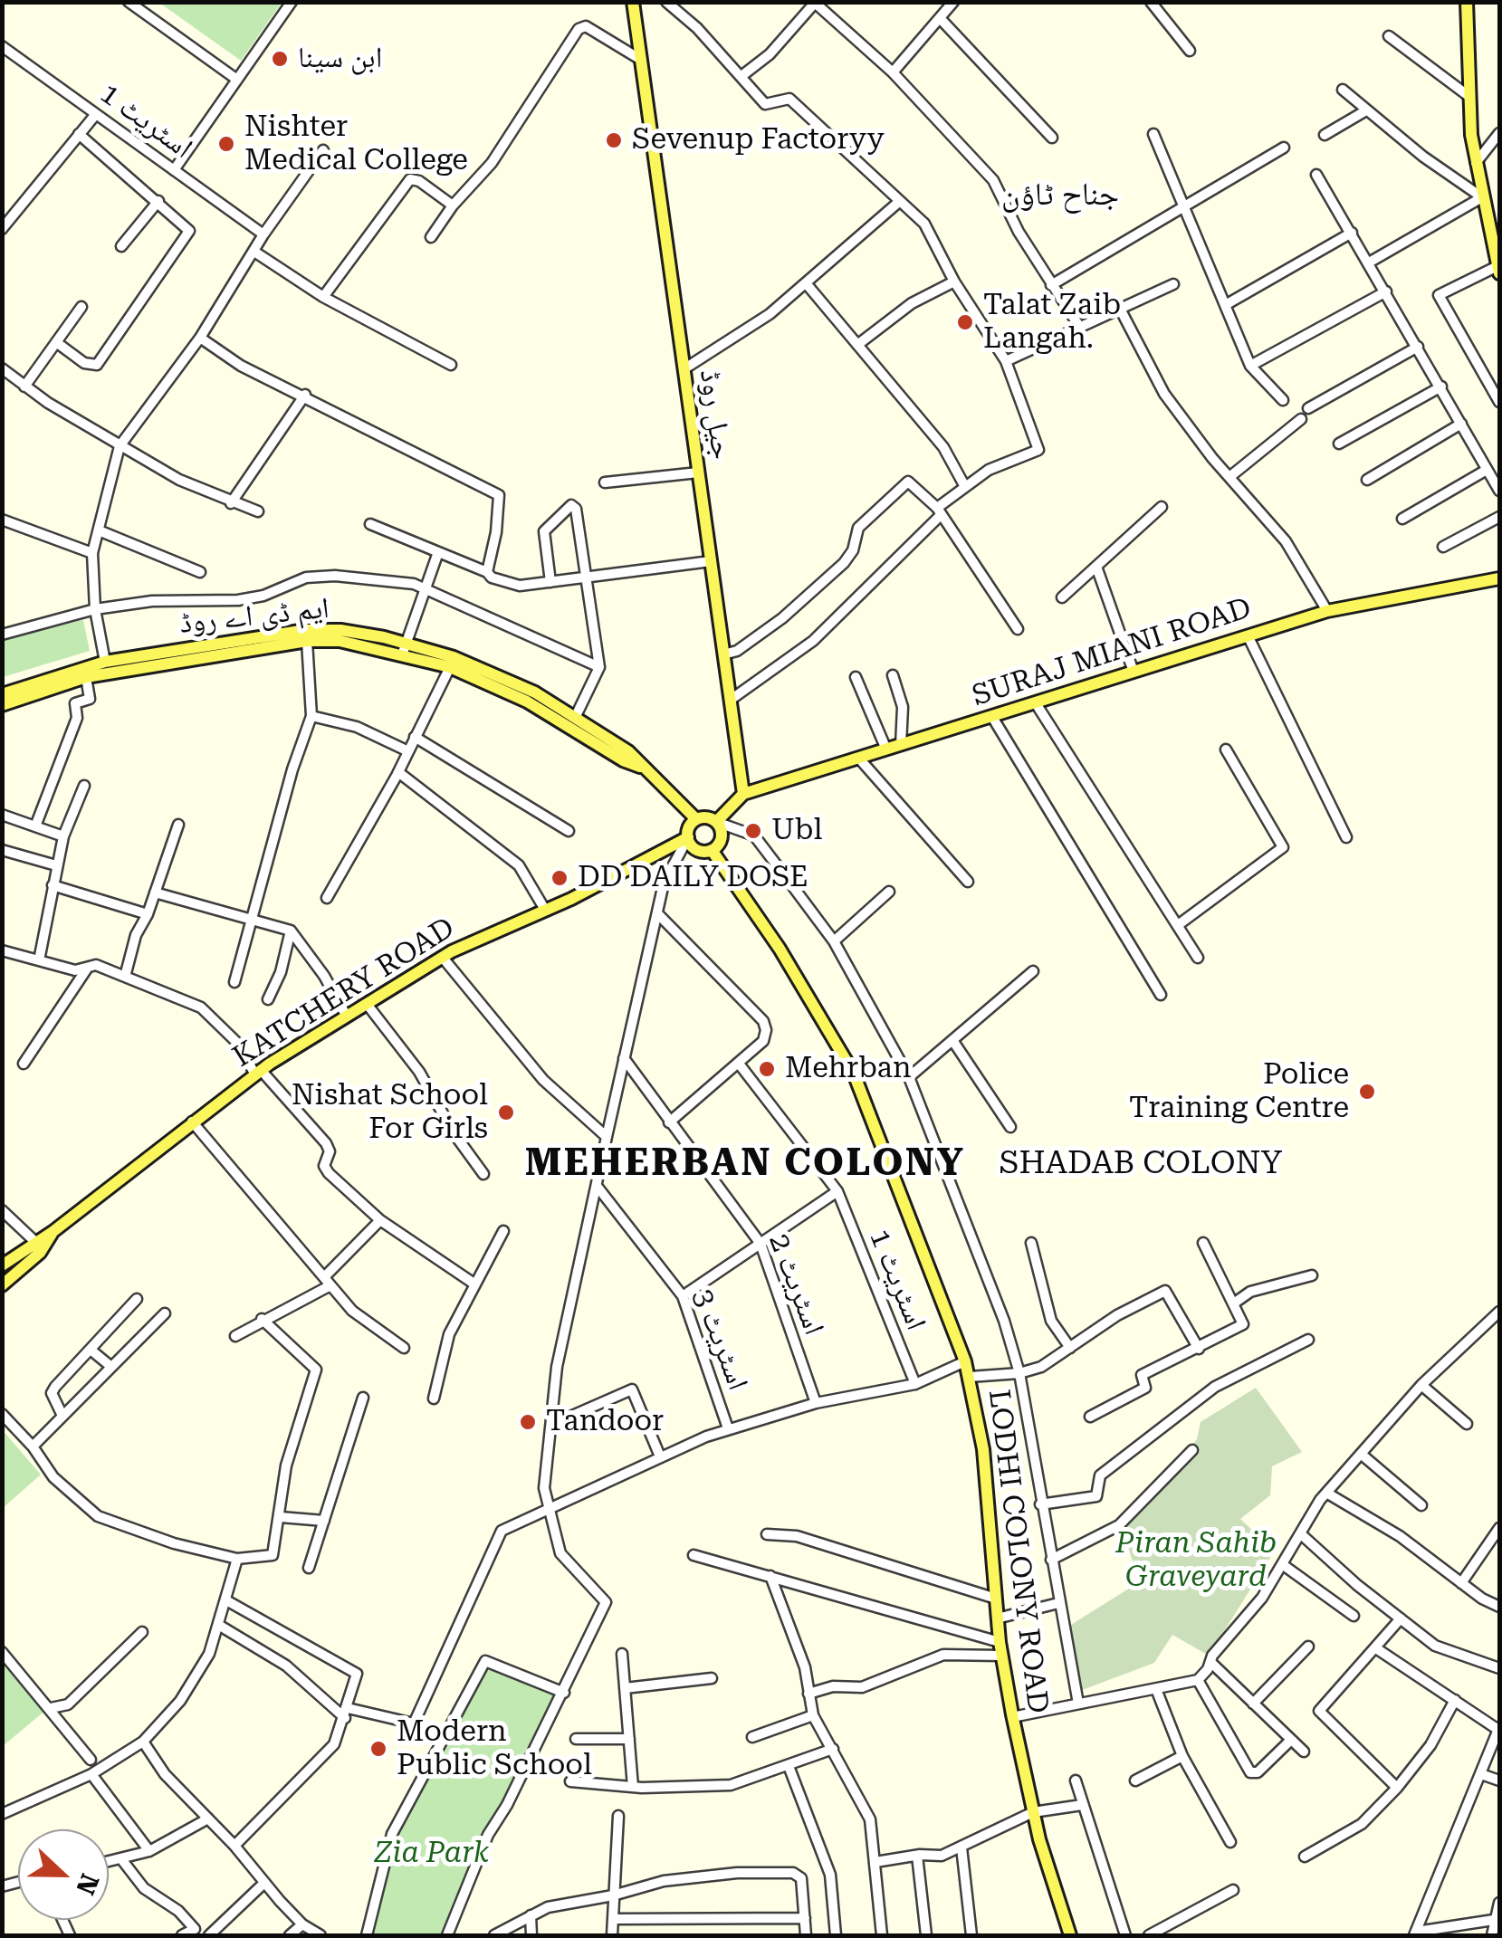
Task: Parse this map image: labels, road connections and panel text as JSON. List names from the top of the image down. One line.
{"streets":{"main road":["جیل روڈ","ایم ڈی اے روڈ","SURAJ MIANI ROAD","KATCHERY ROAD","LODHI COLONY ROAD"],"street":["اسٹریٹ 1","اسٹریٹ 2","اسٹریٹ 3"]},"crossings":[["جیل روڈ","SURAJ MIANI ROAD"],["ایم ڈی اے روڈ","KATCHERY ROAD"],["ایم ڈی اے روڈ","LODHI COLONY ROAD"],["KATCHERY ROAD","LODHI COLONY ROAD"]],"districts":["جناح ٹاؤن","MEHERBAN COLONY","SHADAB COLONY"],"parks":["Piran Sahib Graveyard","Zia Park"],"places":["ابن سینا","Sevenup Factoryy","Nishter Medical College","Talat Zaib Langah.","Ubl","DD DAILY DOSE","Mehrban","Police Training Centre","Nishat School For Girls","Tandoor","Modern Public School"],"north":"right"}
